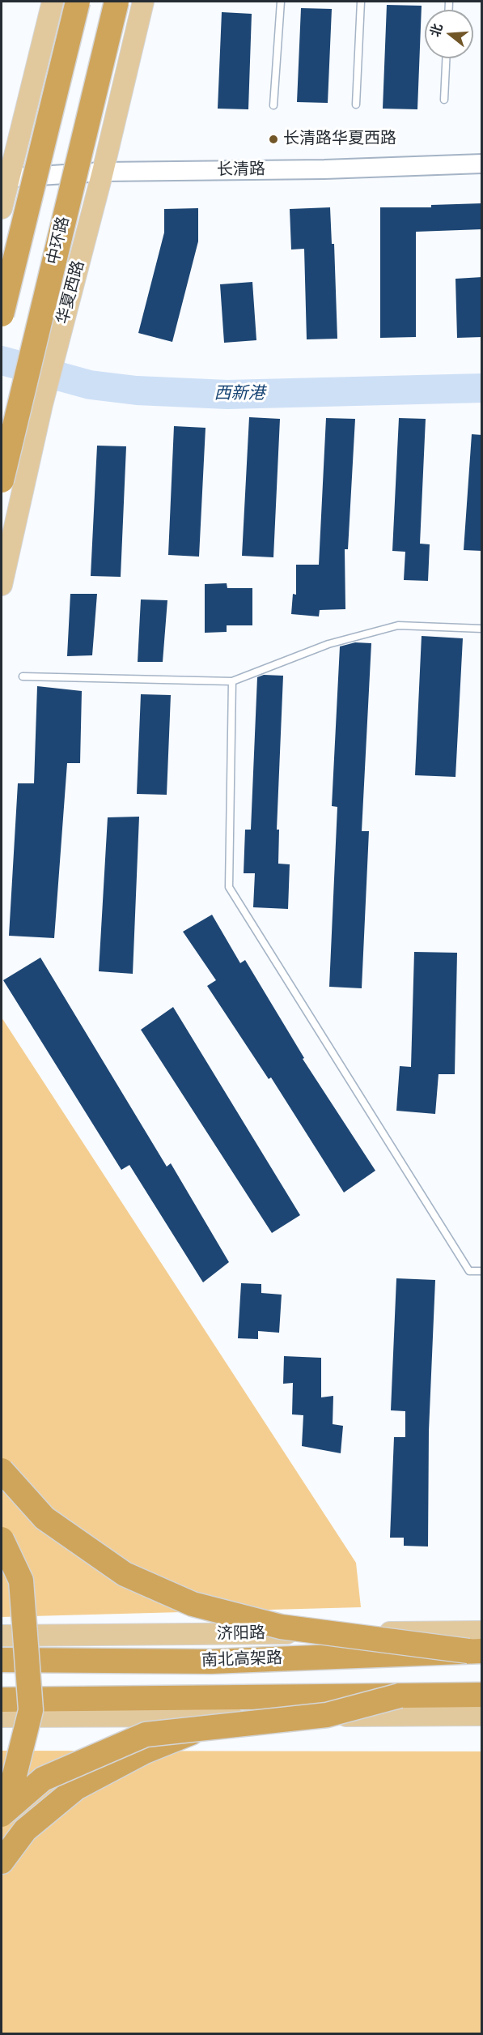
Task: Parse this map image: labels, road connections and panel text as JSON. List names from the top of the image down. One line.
{"streets":{"highway":["中环路","南北高架路"],"main road":["长清路","华夏西路","济阳路"]},"crossings":[["长清路","华夏西路"],["济阳路","南北高架路"]],"water":["西新港"],"places":["长清路华夏西路"],"north":"left"}
